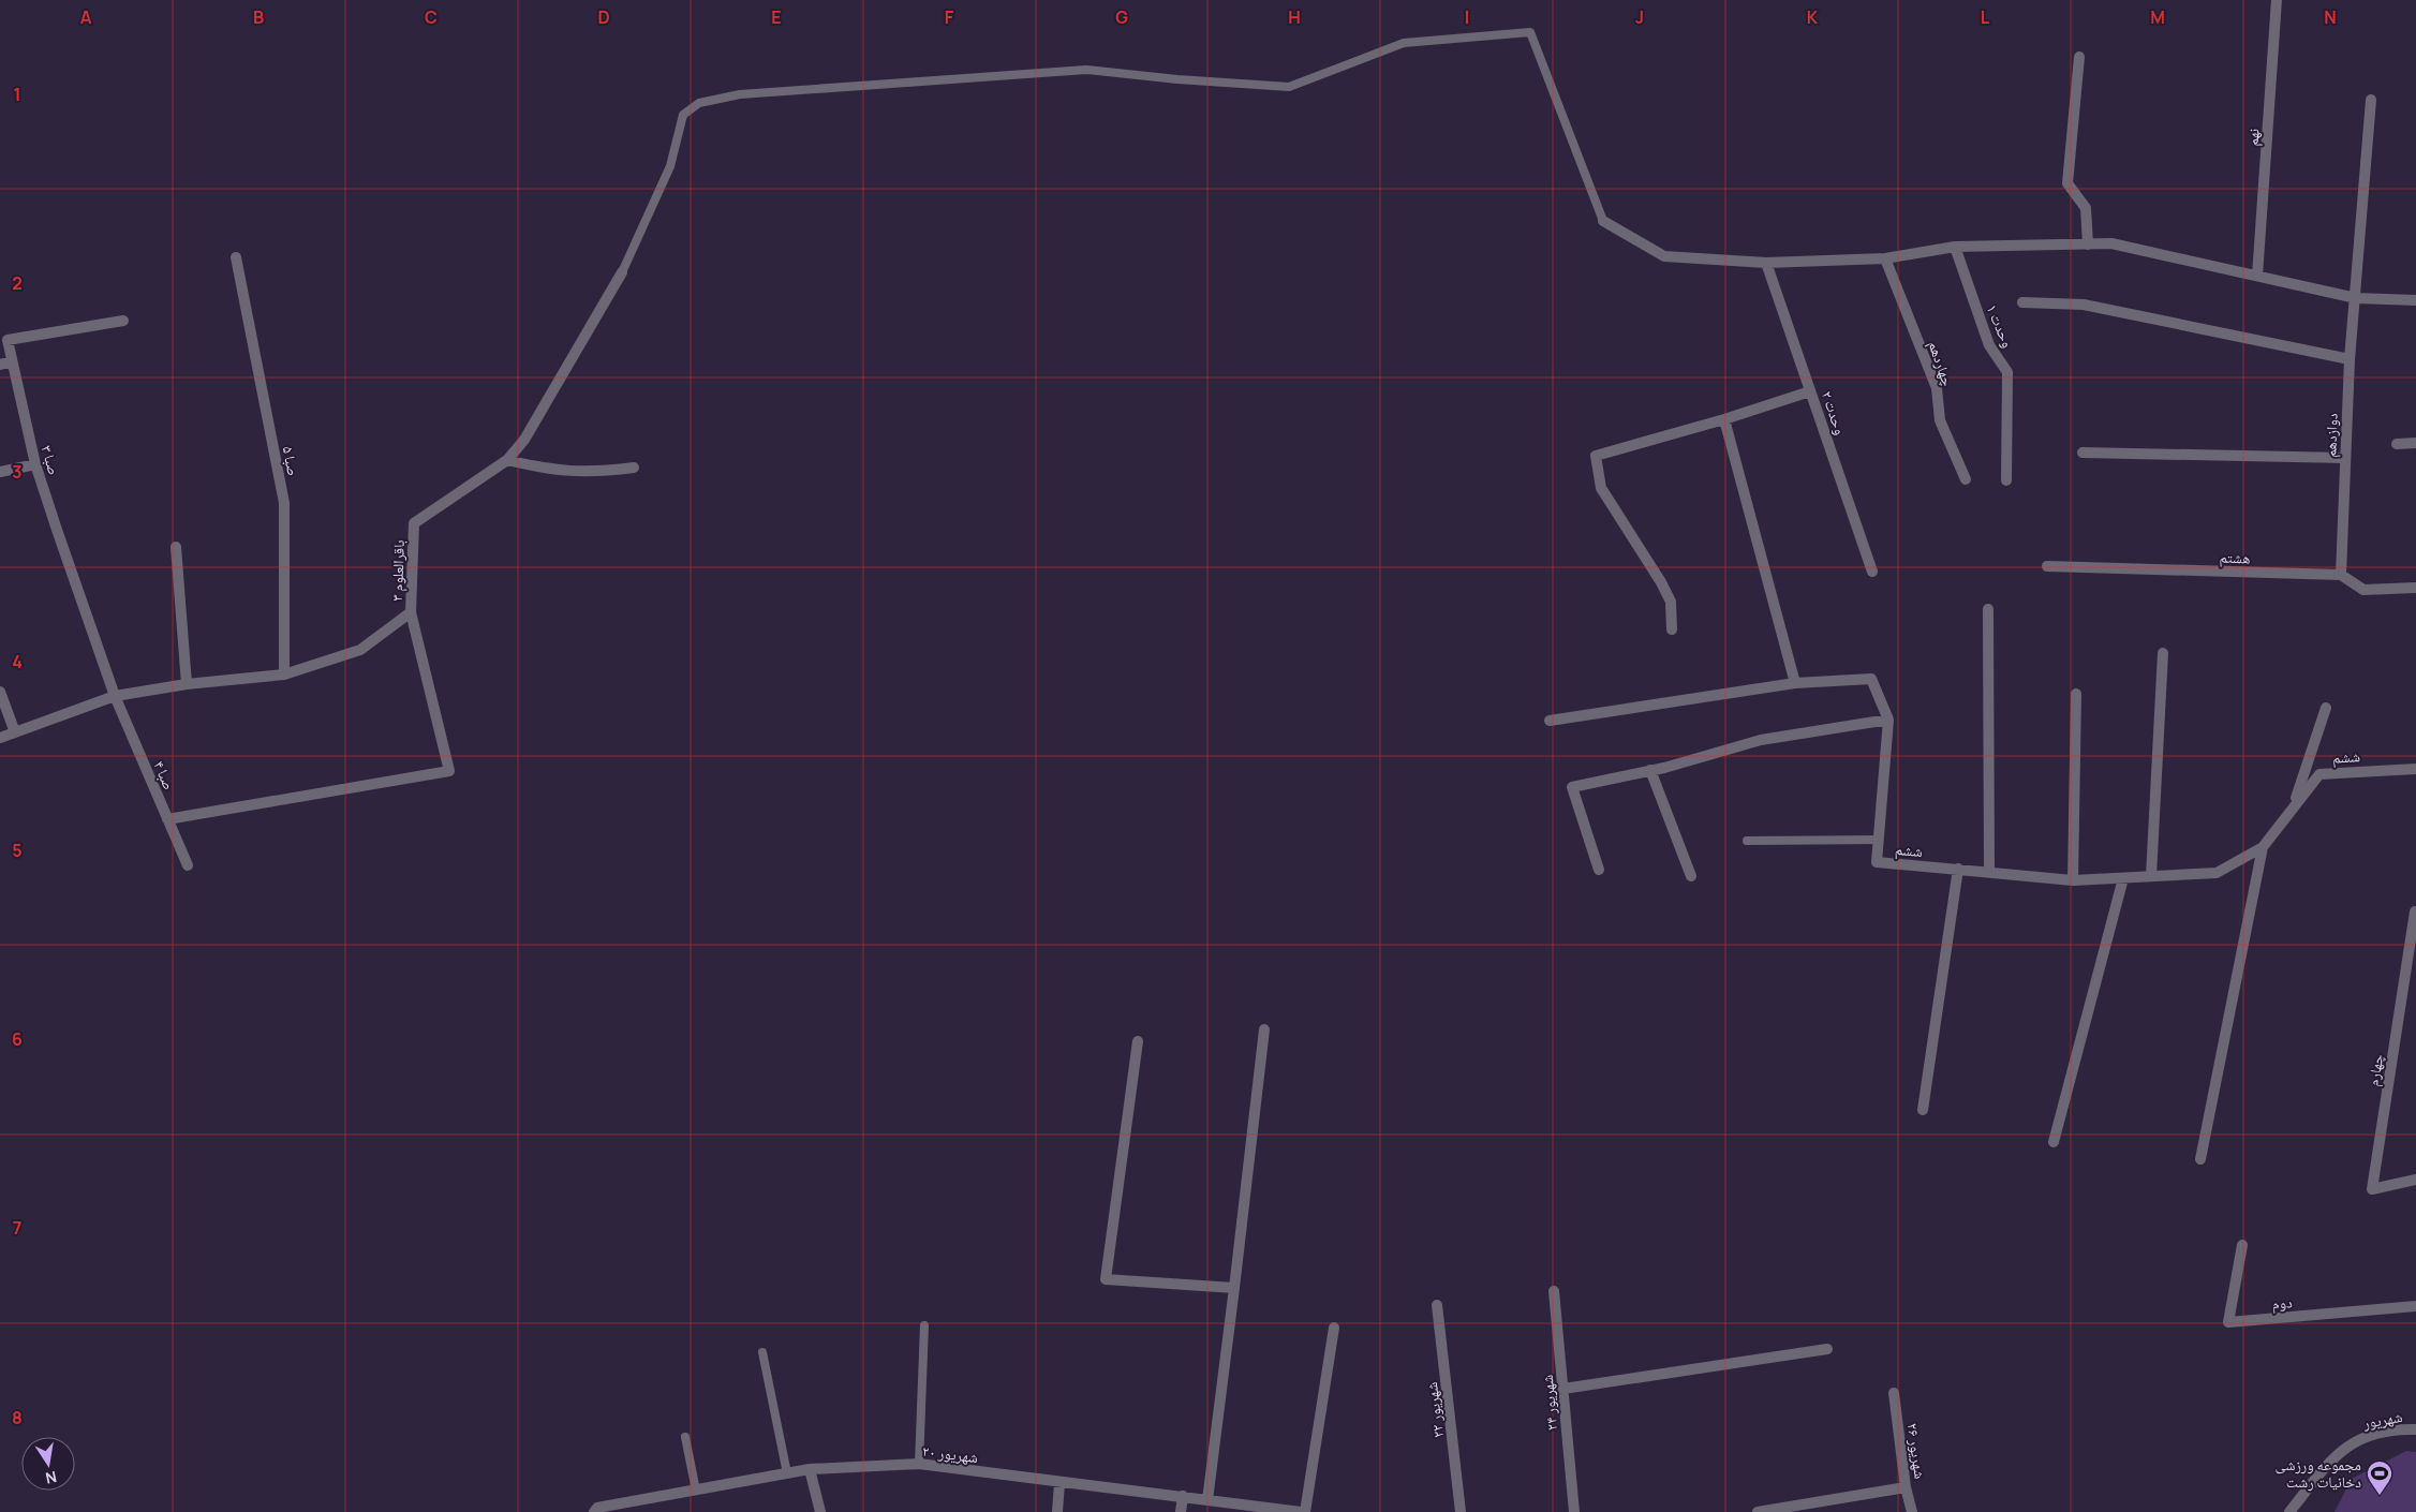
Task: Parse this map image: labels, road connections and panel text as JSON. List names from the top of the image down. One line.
{"streets":{"street":["نهم","وحدت ۱","چهاردهم","وحدت ۲","دوازدهم","صبا ۳","صبا ۵","هشتم","باقرالعلوم ۳","ششم","صبا ۴","چهارم","دوم","شهریور ۲۴","شهریور ۲۲","شهریور","شهریور ۲۶","شهریور ۲۰"]},"crossings":[["دوازدهم","هشتم"],["صبا ۳","باقرالعلوم ۳"],["صبا ۳","صبا ۴"],["صبا ۵","باقرالعلوم ۳"],["باقرالعلوم ۳","صبا ۴"]],"places":{"sports":["مجموعه ورزشی دخانیات رشت"]},"north":"bottom","grid":{"columns":["A","B","C","D","E","F","G","H","I","J","K","L","M","N"],"rows":["1","2","3","4","5","6","7","8"]}}
